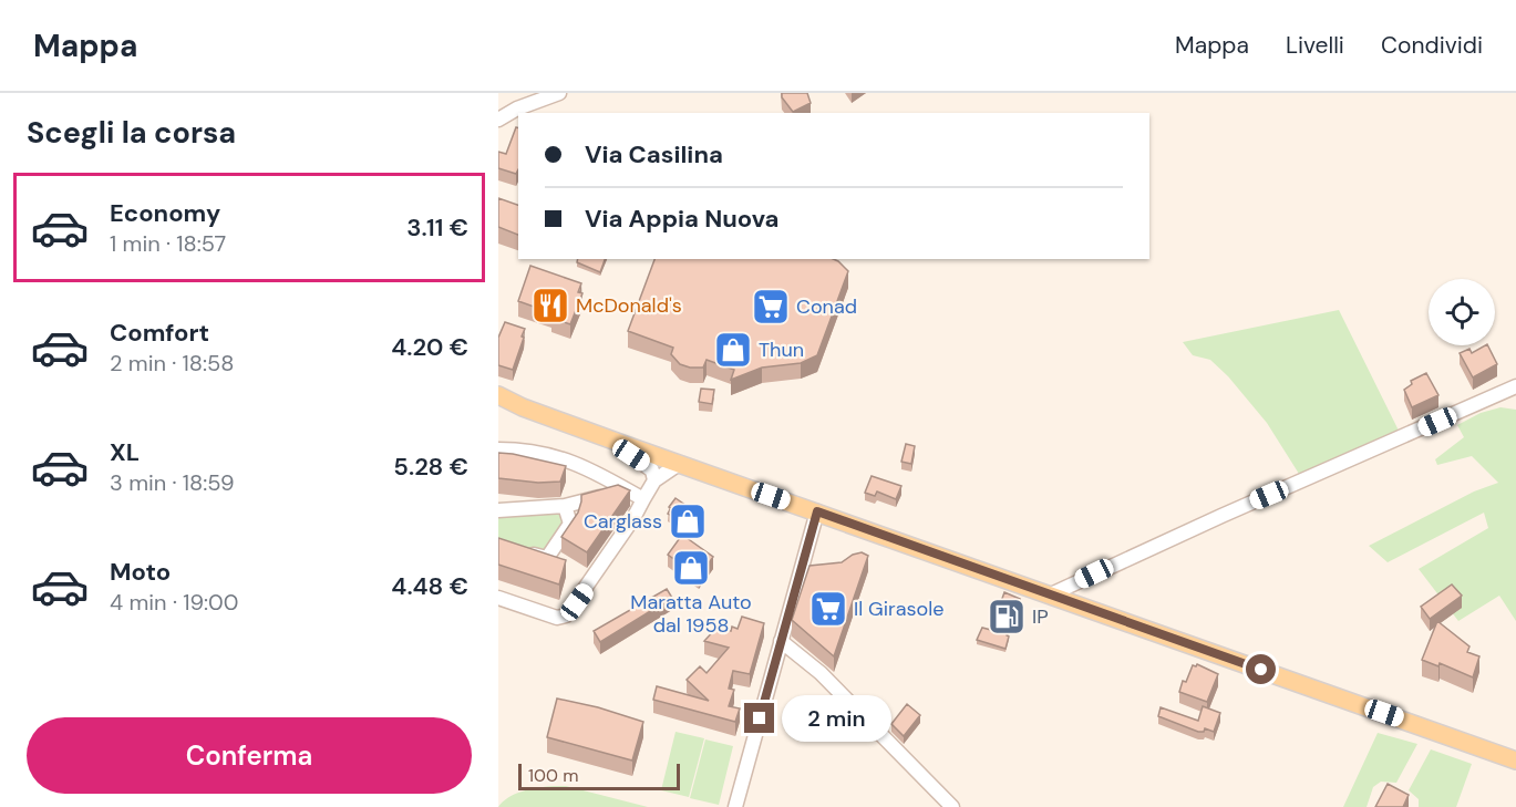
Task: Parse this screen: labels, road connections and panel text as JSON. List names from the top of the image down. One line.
{"places":{"restaurant":["McDonald's"],"supermarket":["Conad","Il Girasole"],"shop":["Thun","Carglass","Maratta Auto dal 1958"],"fuel station":["IP"]},"scale_bar":"100 m","page":{"header":"Mappa","nav":["Mappa","Livelli","Condividi"],"heading":"Scegli la corsa","banner":["Via Casilina","Via Appia Nuova"],"list":[{"name":"Economy","note":"1 min · 18:57","value":"3.11 €"},{"name":"Comfort","note":"2 min · 18:58","value":"4.20 €"},{"name":"XL","note":"3 min · 18:59","value":"5.28 €"},{"name":"Moto","note":"4 min · 19:00","value":"4.48 €"}],"bubble":"2 min","buttons":"Conferma","scale":"100 m"}}
